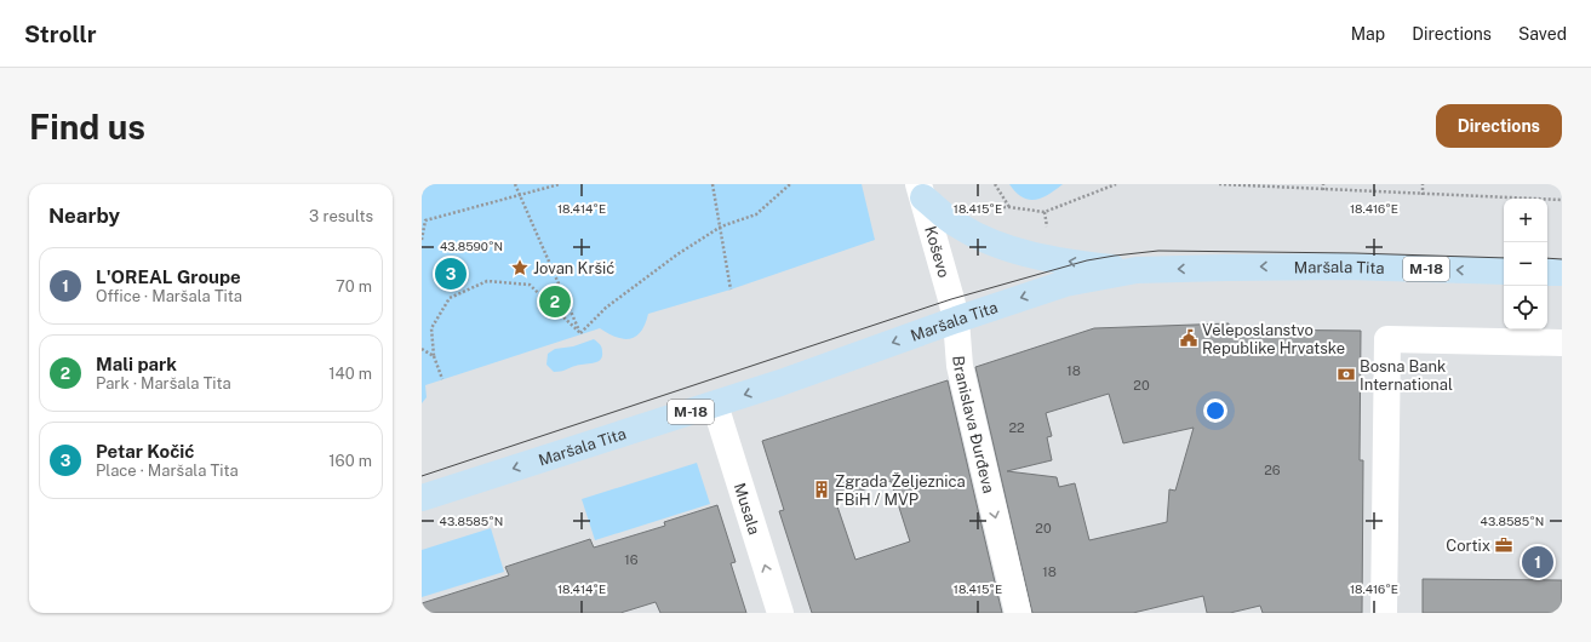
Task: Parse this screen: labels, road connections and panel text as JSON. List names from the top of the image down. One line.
{"streets":{"main road":["Maršala Tita","M-18"],"street":["Koševo","Branislava Đurđeva","Musala"]},"crossings":[["Koševo","Maršala Tita"],["Koševo","Branislava Đurđeva"],["Maršala Tita","Branislava Đurđeva"],["Maršala Tita","Musala"]],"one_way":["Maršala Tita","Branislava Đurđeva","Musala"],"places":{"place":["Jovan Kršić"],"public building":["Veleposlanstvo Republike Hrvatske"],"bank":["Bosna Bank International"],"building":["Zgrada Željeznica FBiH / MVP"],"office":["Cortix"]},"house_numbers":["18","20","22","26","20","16","18"],"page":{"header":"Strollr","nav":["Map","Directions","Saved"],"buttons":"Directions","title":"Find us","heading":["Nearby","3 results"],"map_buttons":["+","−"],"list":[{"mark":"1","name":"L'OREAL Groupe","note":"Office · Maršala Tita","value":"70 m"},{"mark":"2","name":"Mali park","note":"Park · Maršala Tita","value":"140 m"},{"mark":"3","name":"Petar Kočić","note":"Place · Maršala Tita","value":"160 m"}],"pins":["3","2","1"]},"coordinates":["18.414°E","18.415°E","18.416°E","43.8590°N","43.8585°N"]}
